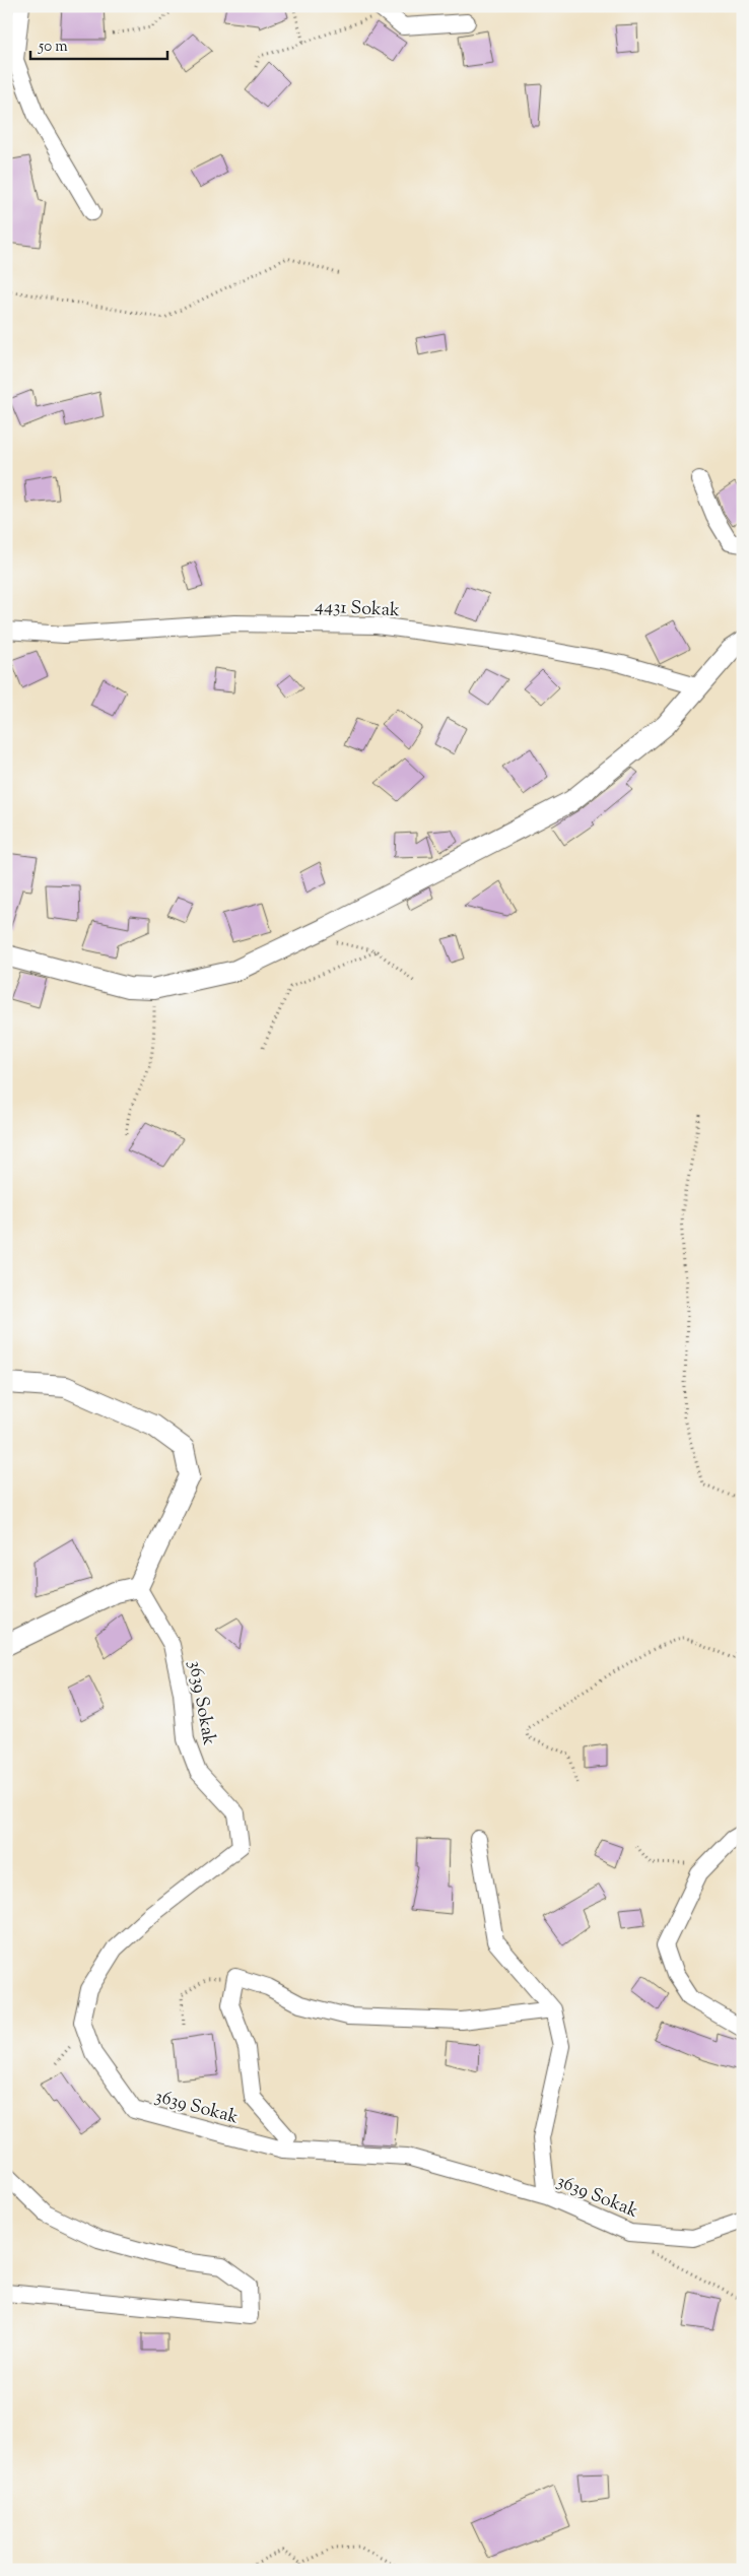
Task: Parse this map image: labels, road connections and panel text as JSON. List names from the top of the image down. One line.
{"streets":{"street":["4431 Sokak","3639 Sokak"]},"scale_bar":"50 m"}
